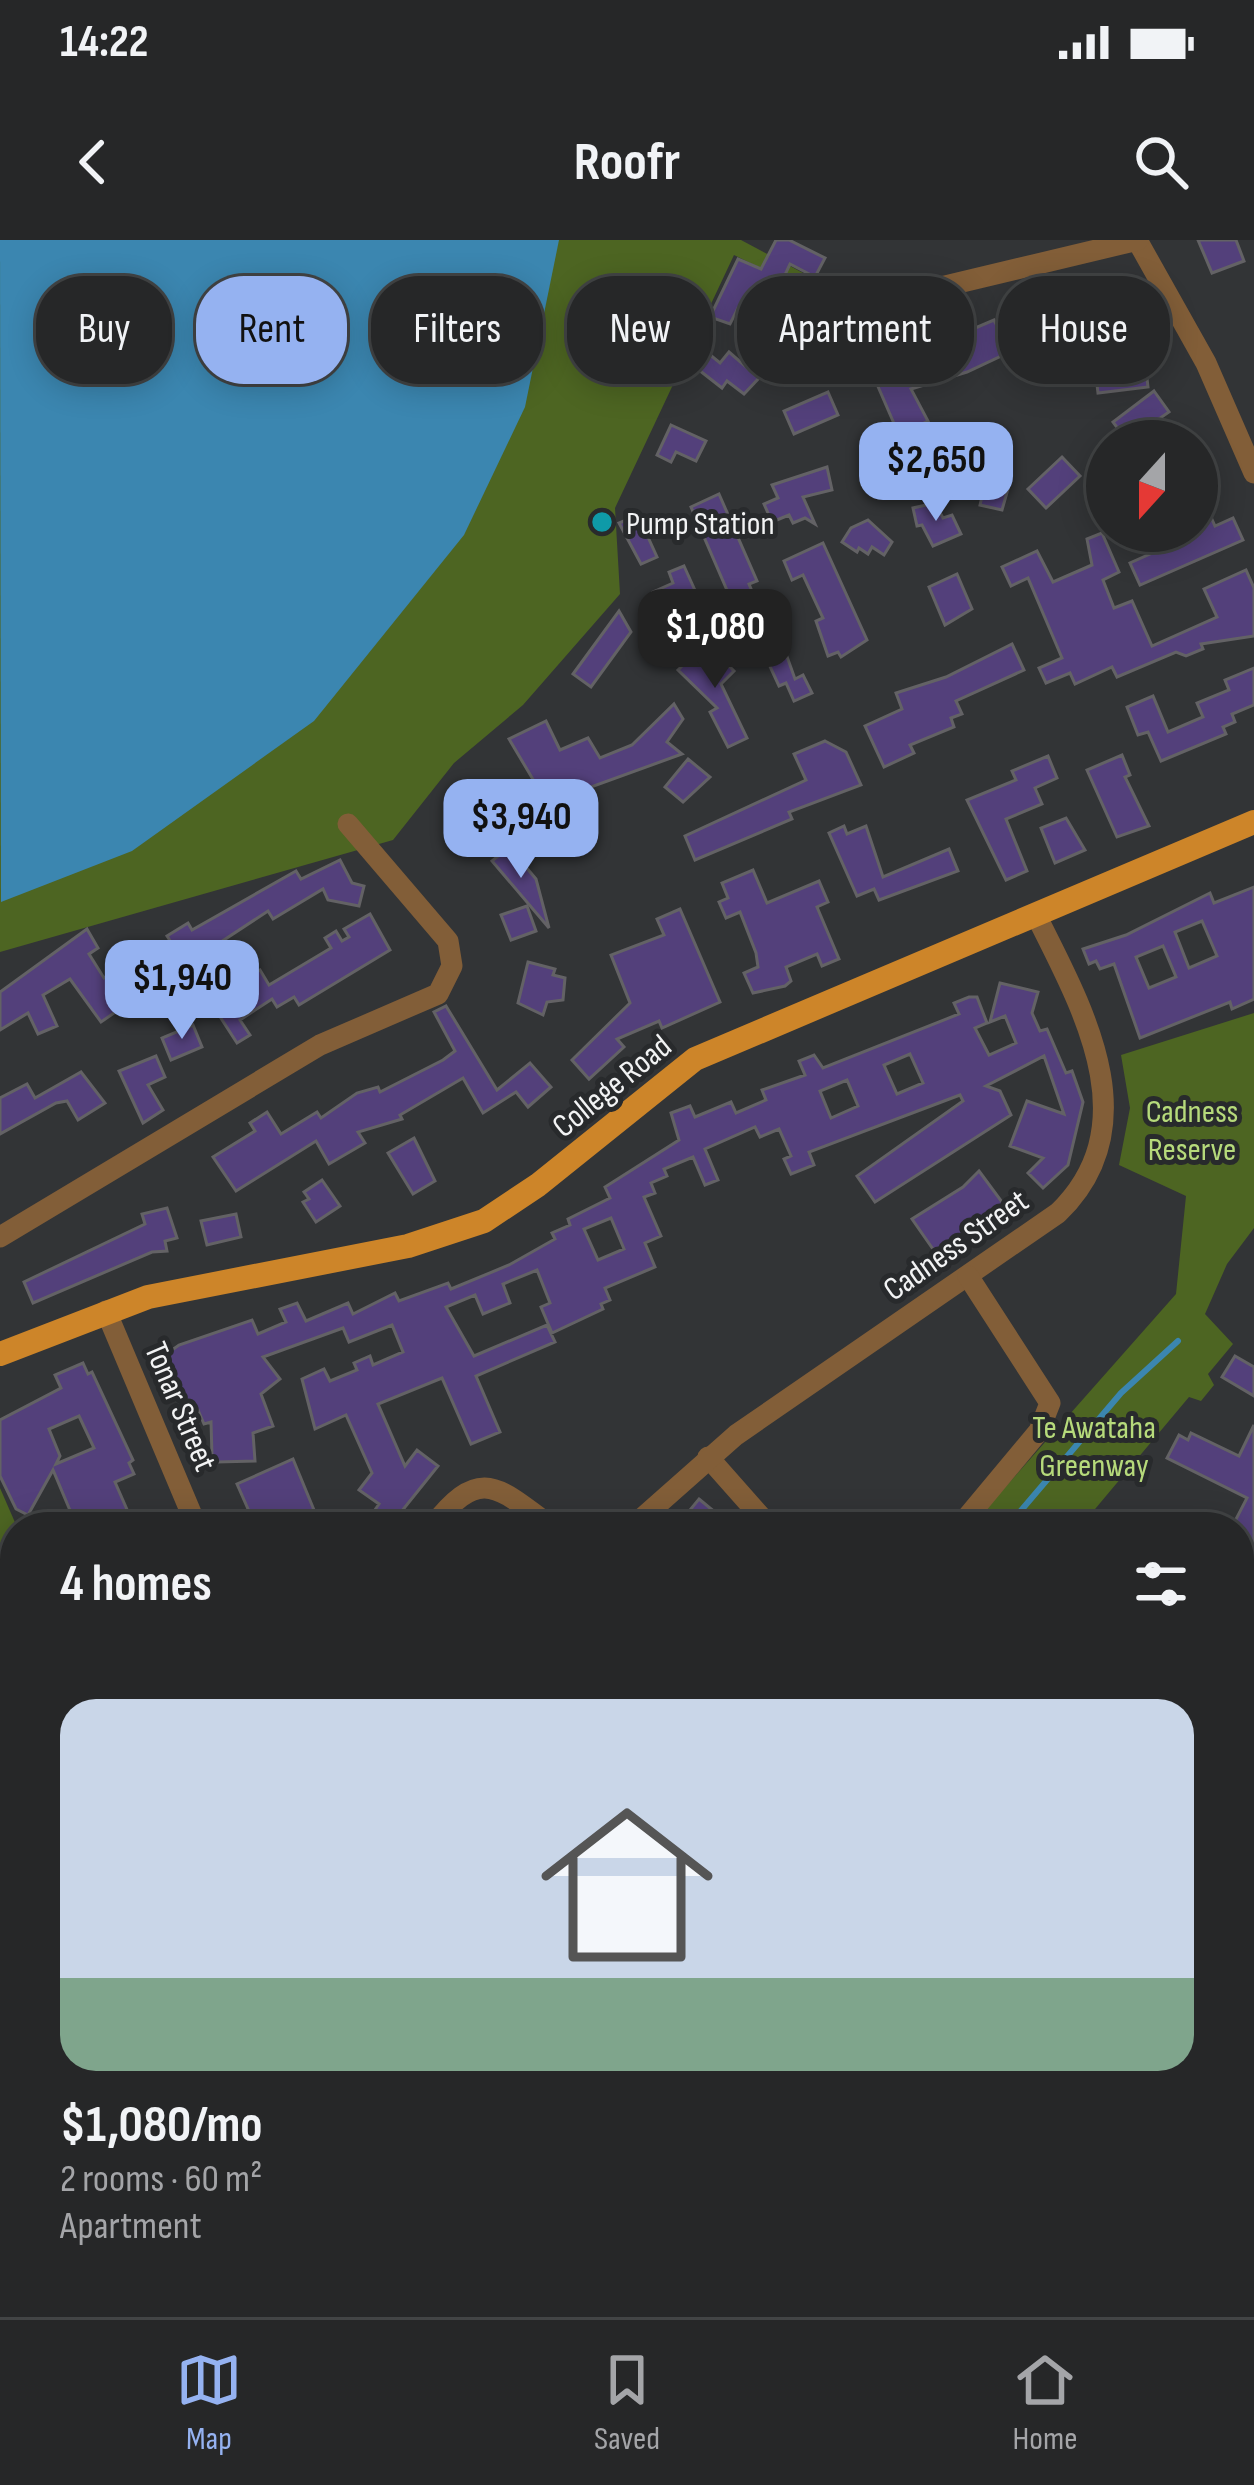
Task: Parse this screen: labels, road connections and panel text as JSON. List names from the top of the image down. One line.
{"streets":{"main road":["College Road"],"street":["Cadness Street","Tonar Street"]},"crossings":[["College Road","Cadness Street"],["College Road","Tonar Street"]],"parks":["Cadness Reserve","Te Awataha Greenway"],"places":["Pump Station"],"north":"bottom","page":{"status":"14:22","header":"Roofr","chip":["Buy","Rent","Filters","New","Apartment","House"],"price":["$2,650","$1,080","$3,940","$1,940"],"heading":"4 homes","list":[{"name":"$1,080/mo","note":"2 rooms · 60 m² · Apartment"}],"tabs":["Map","Saved","Home"]}}
